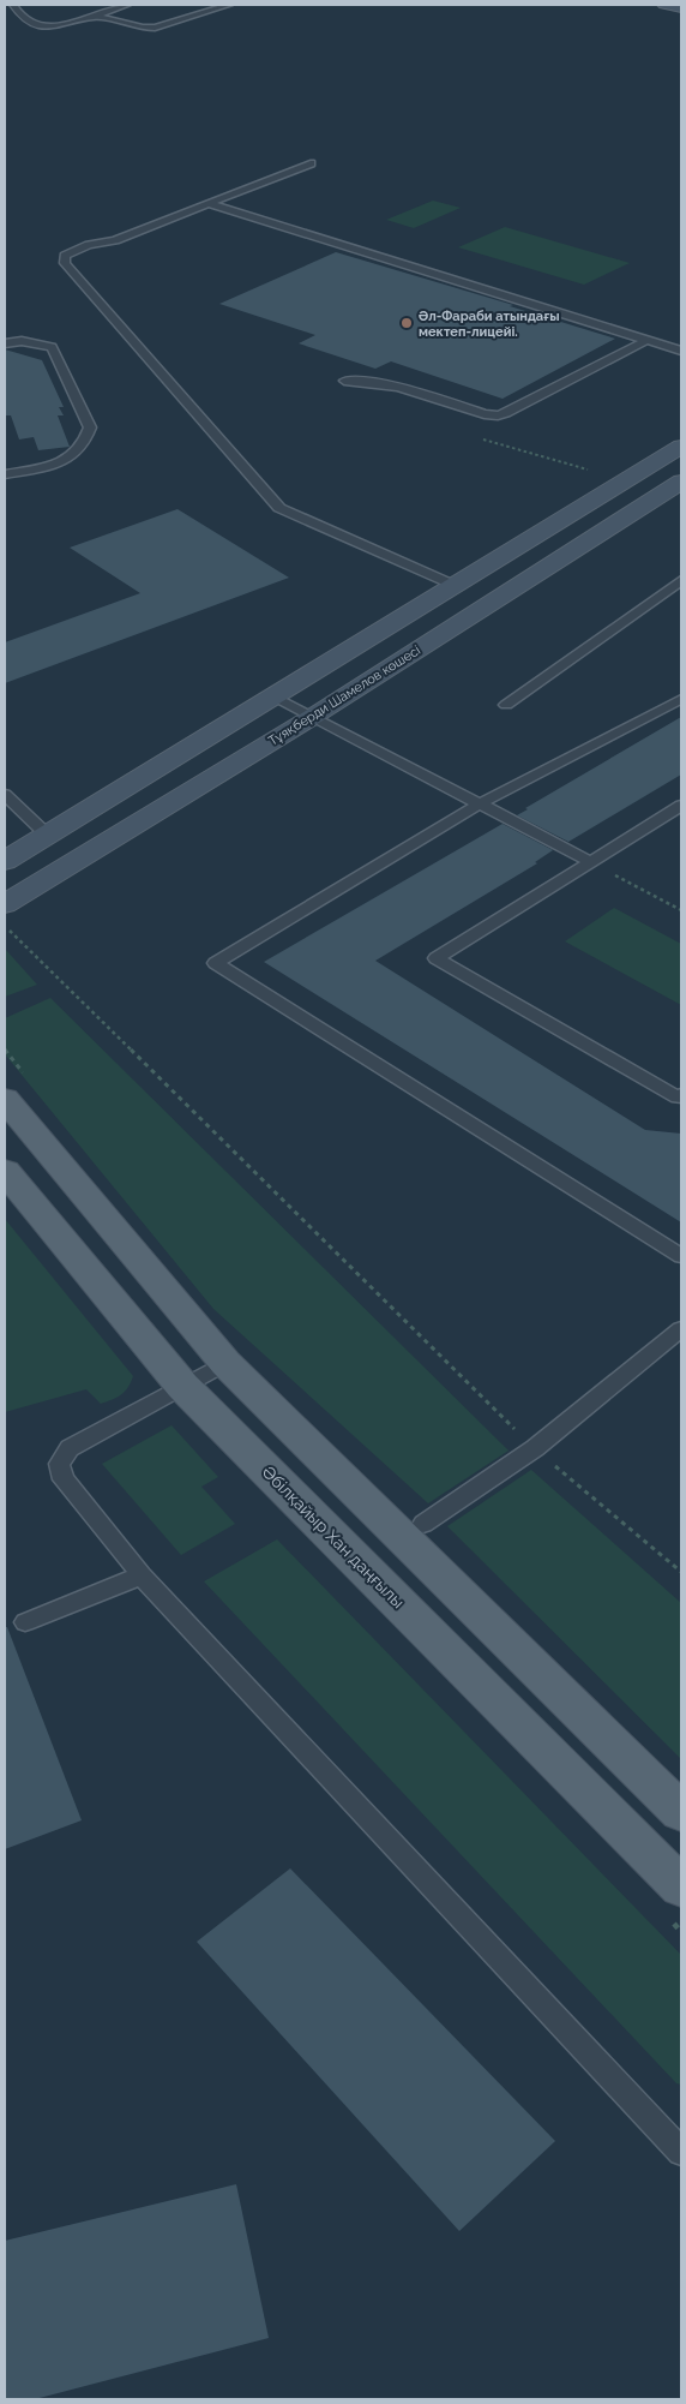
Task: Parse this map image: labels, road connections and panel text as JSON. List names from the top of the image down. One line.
{"streets":{"main road":["Әбілқайыр Хан даңғылы"],"street":["Тұяқберди Шамелов көшесі"]},"places":["Әл-Фараби атындағы мектеп-лицейі."]}
